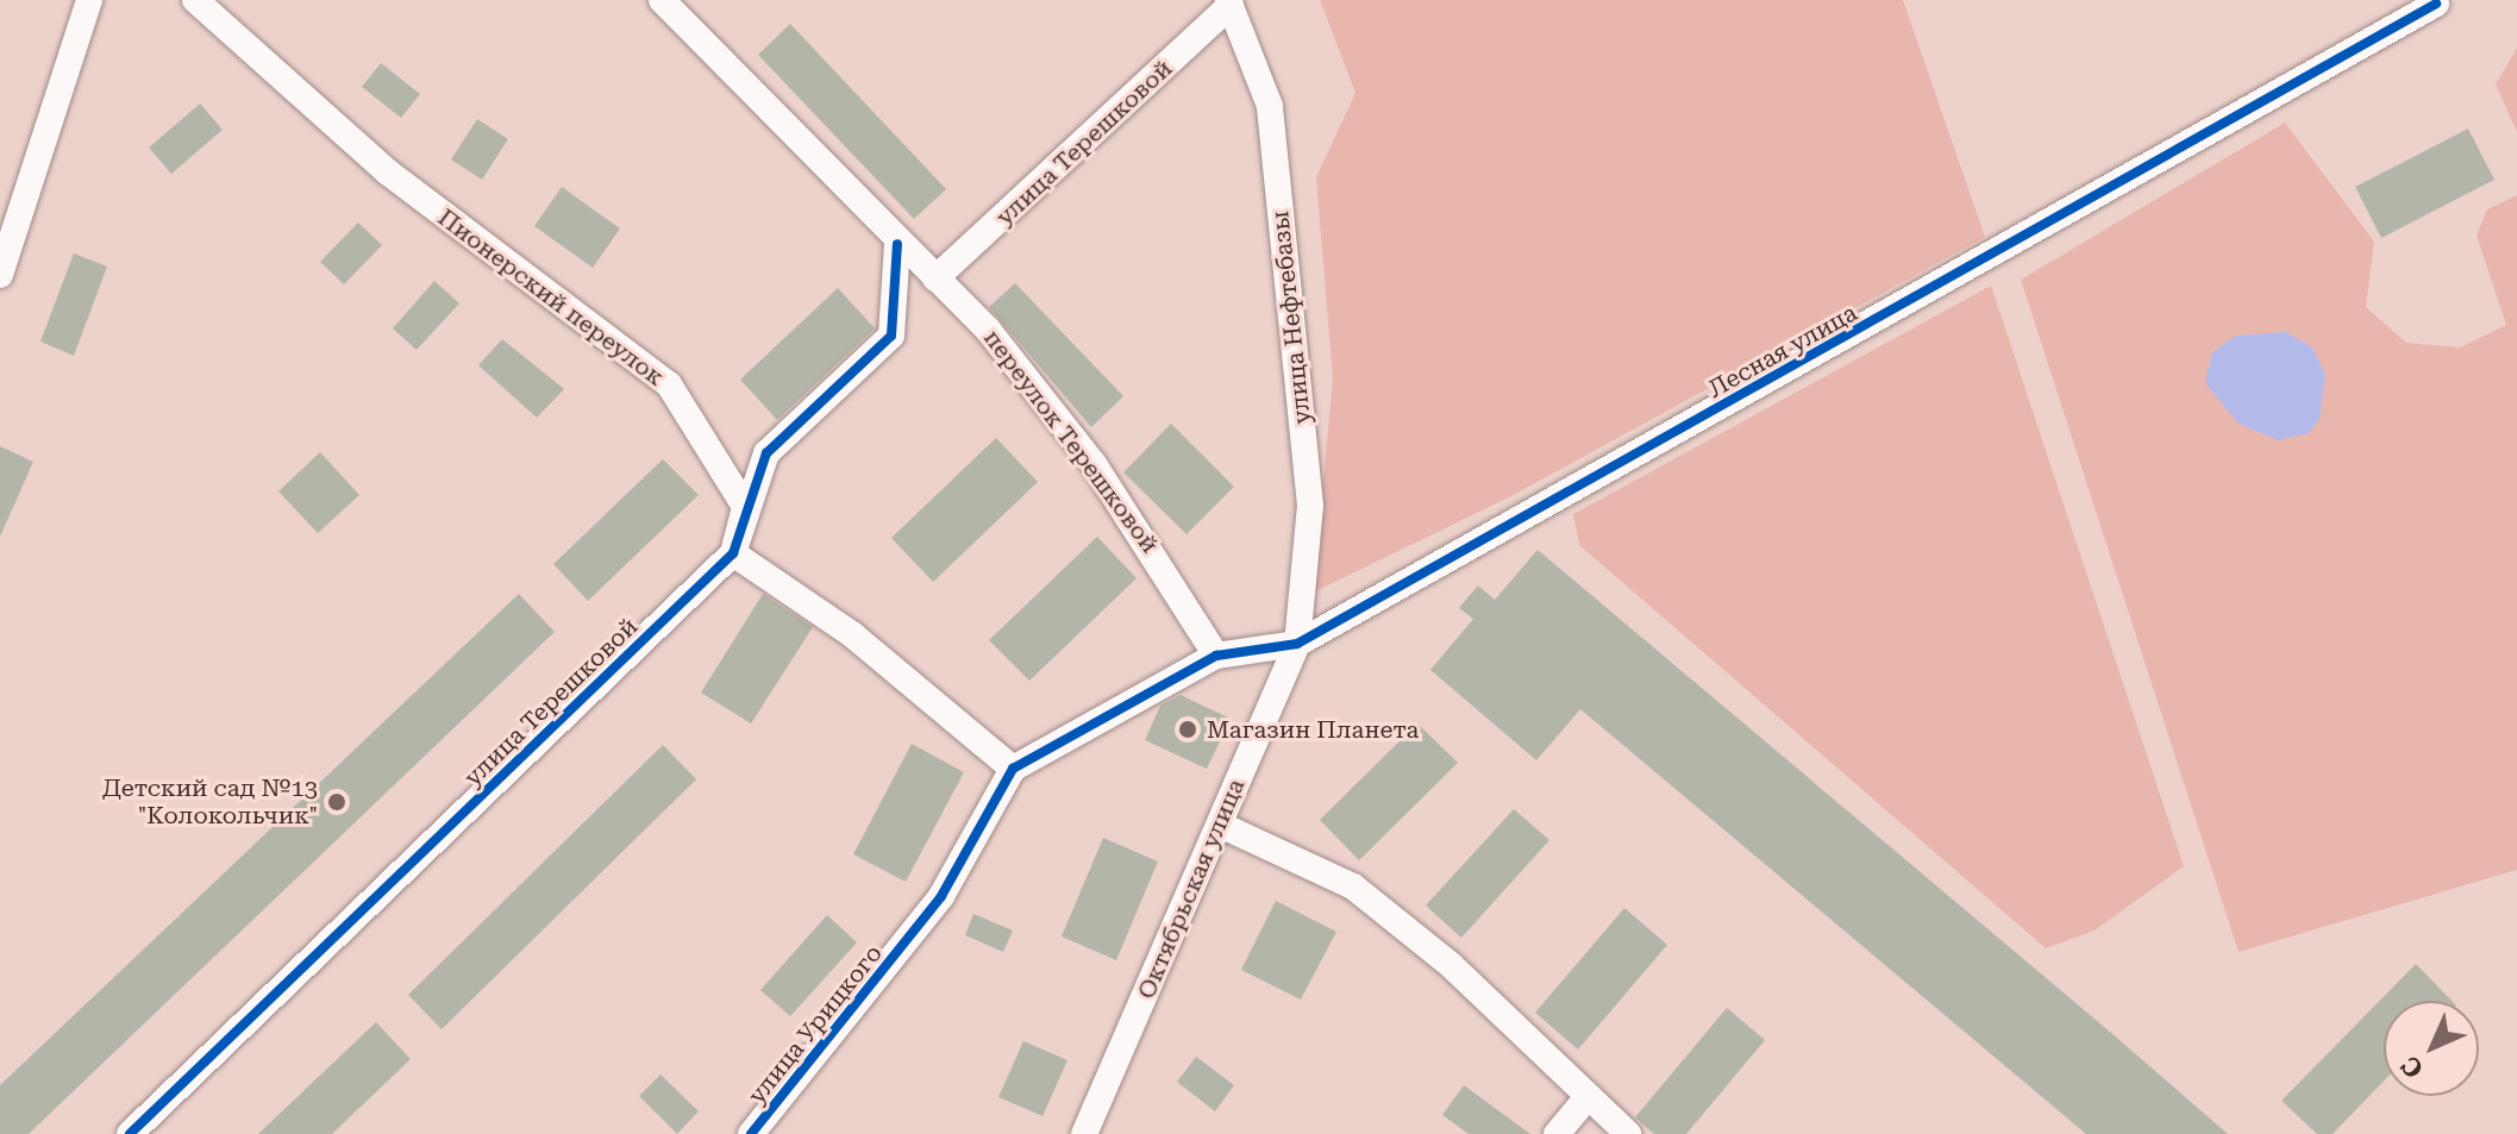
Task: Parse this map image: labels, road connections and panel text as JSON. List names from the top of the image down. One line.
{"streets":{"street":["улица Терешковой","Пионерский переулок","улица Нефтебазы","Лесная улица","переулок Терешковой","Октябрьская улица","улица Урицкого"]},"crossings":[["улица Терешковой","Пионерский переулок"],["улица Терешковой","улица Нефтебазы"],["улица Терешковой","переулок Терешковой"],["улица Нефтебазы","Лесная улица"],["улица Нефтебазы","Октябрьская улица"],["Лесная улица","Октябрьская улица"]],"places":["Магазин Планета","Детский сад №13 \"Колокольчик\""],"north":"bottom left"}
